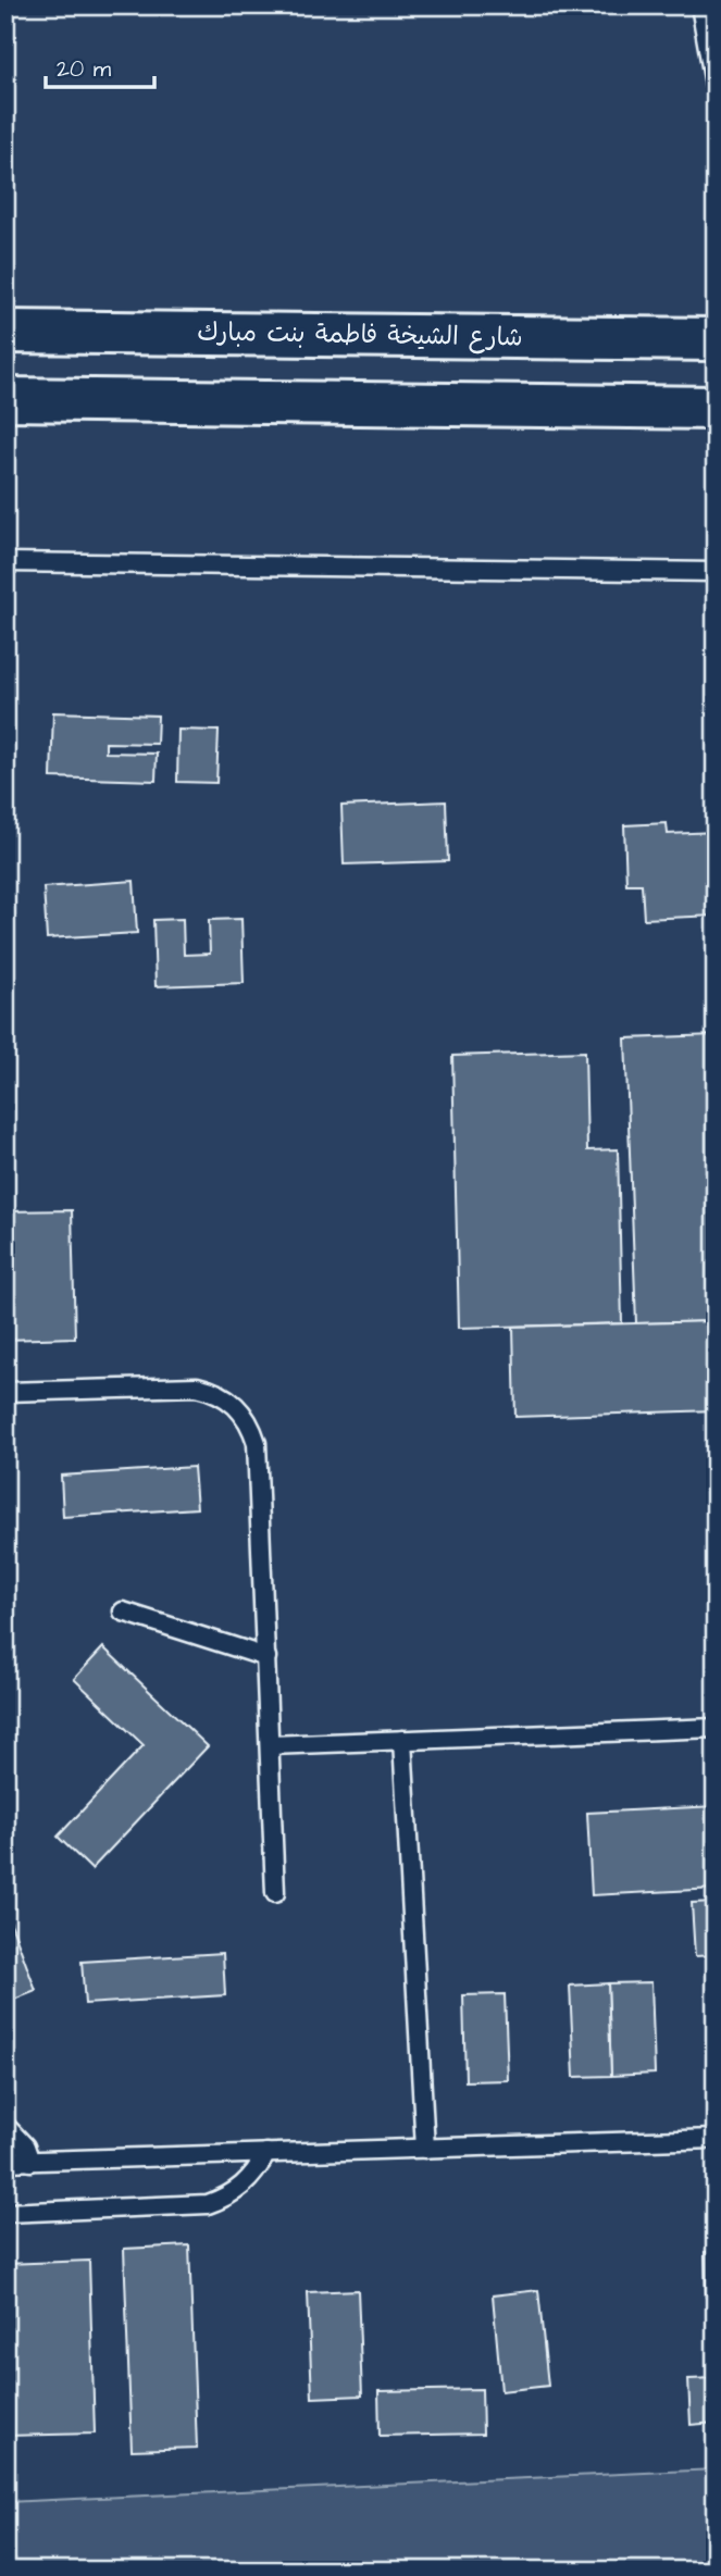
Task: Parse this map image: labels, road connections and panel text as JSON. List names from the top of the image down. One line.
{"streets":{"street":["شارع الشيخة فاطمة بنت مبارك"]},"scale_bar":"20 m"}
